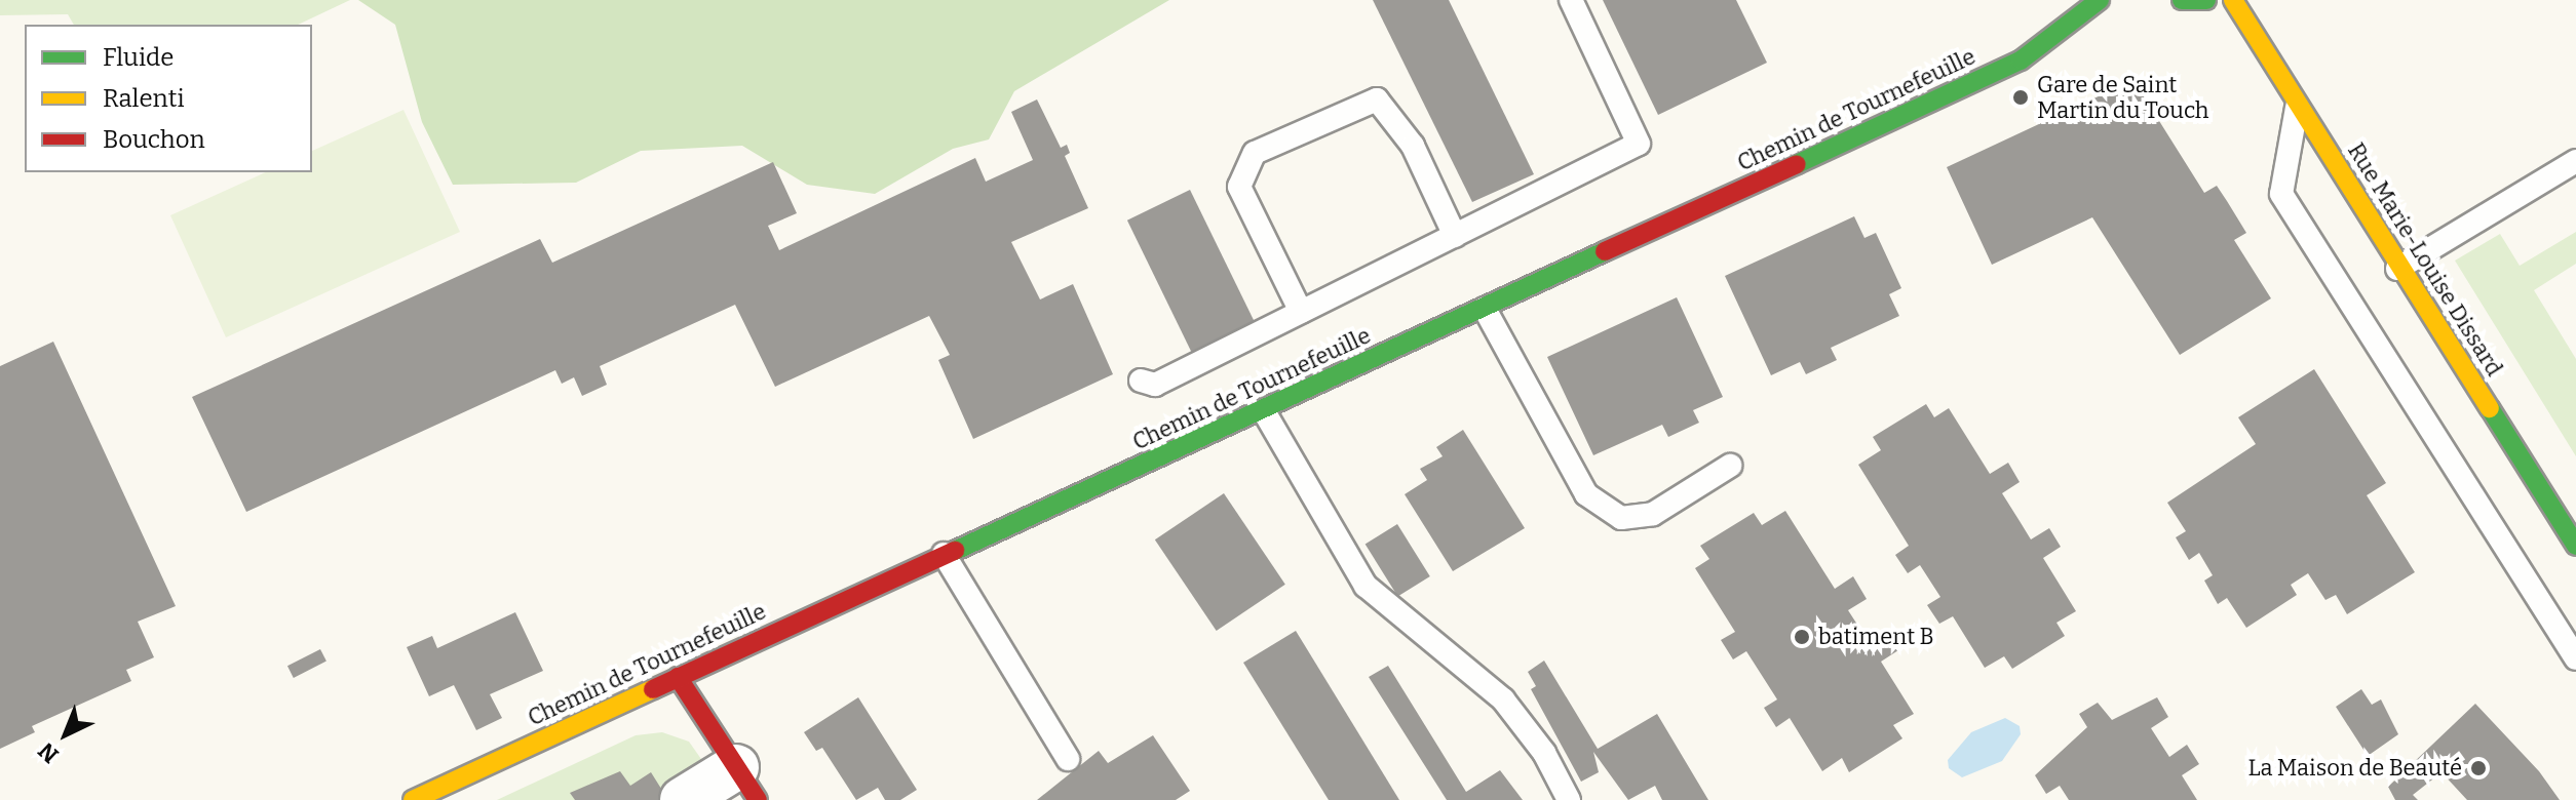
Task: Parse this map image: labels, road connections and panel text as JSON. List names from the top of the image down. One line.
{"streets":{"street":["Chemin de Tournefeuille","Rue Marie-Louise Dissard"]},"places":["Gare de Saint Martin du Touch","batiment B","La Maison de Beauté"],"legend":["Fluide","Ralenti","Bouchon"],"north":"bottom left"}
